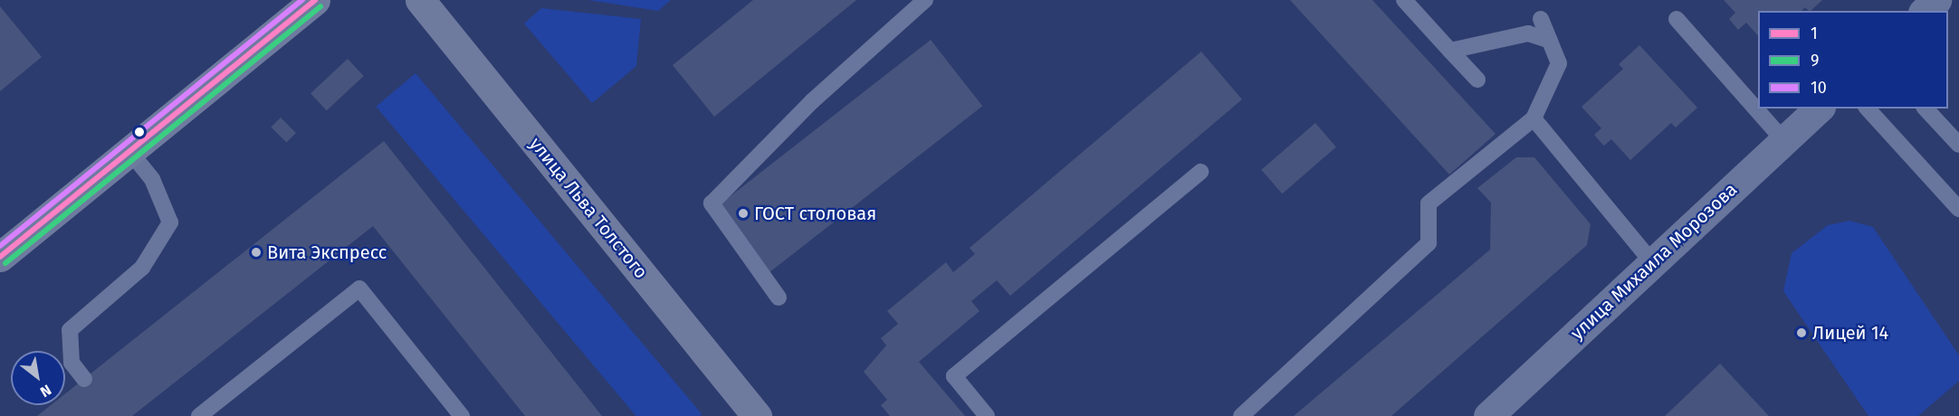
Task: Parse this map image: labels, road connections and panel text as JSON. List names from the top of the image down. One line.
{"streets":{"street":["улица Льва Толстого","улица Михаила Морозова"]},"places":["ГОСТ столовая","Вита Экспресс","Лицей 14"],"lines":["transit line 1","transit line 10","transit line 9"],"legend":["1","9","10"],"north":"bottom right"}
